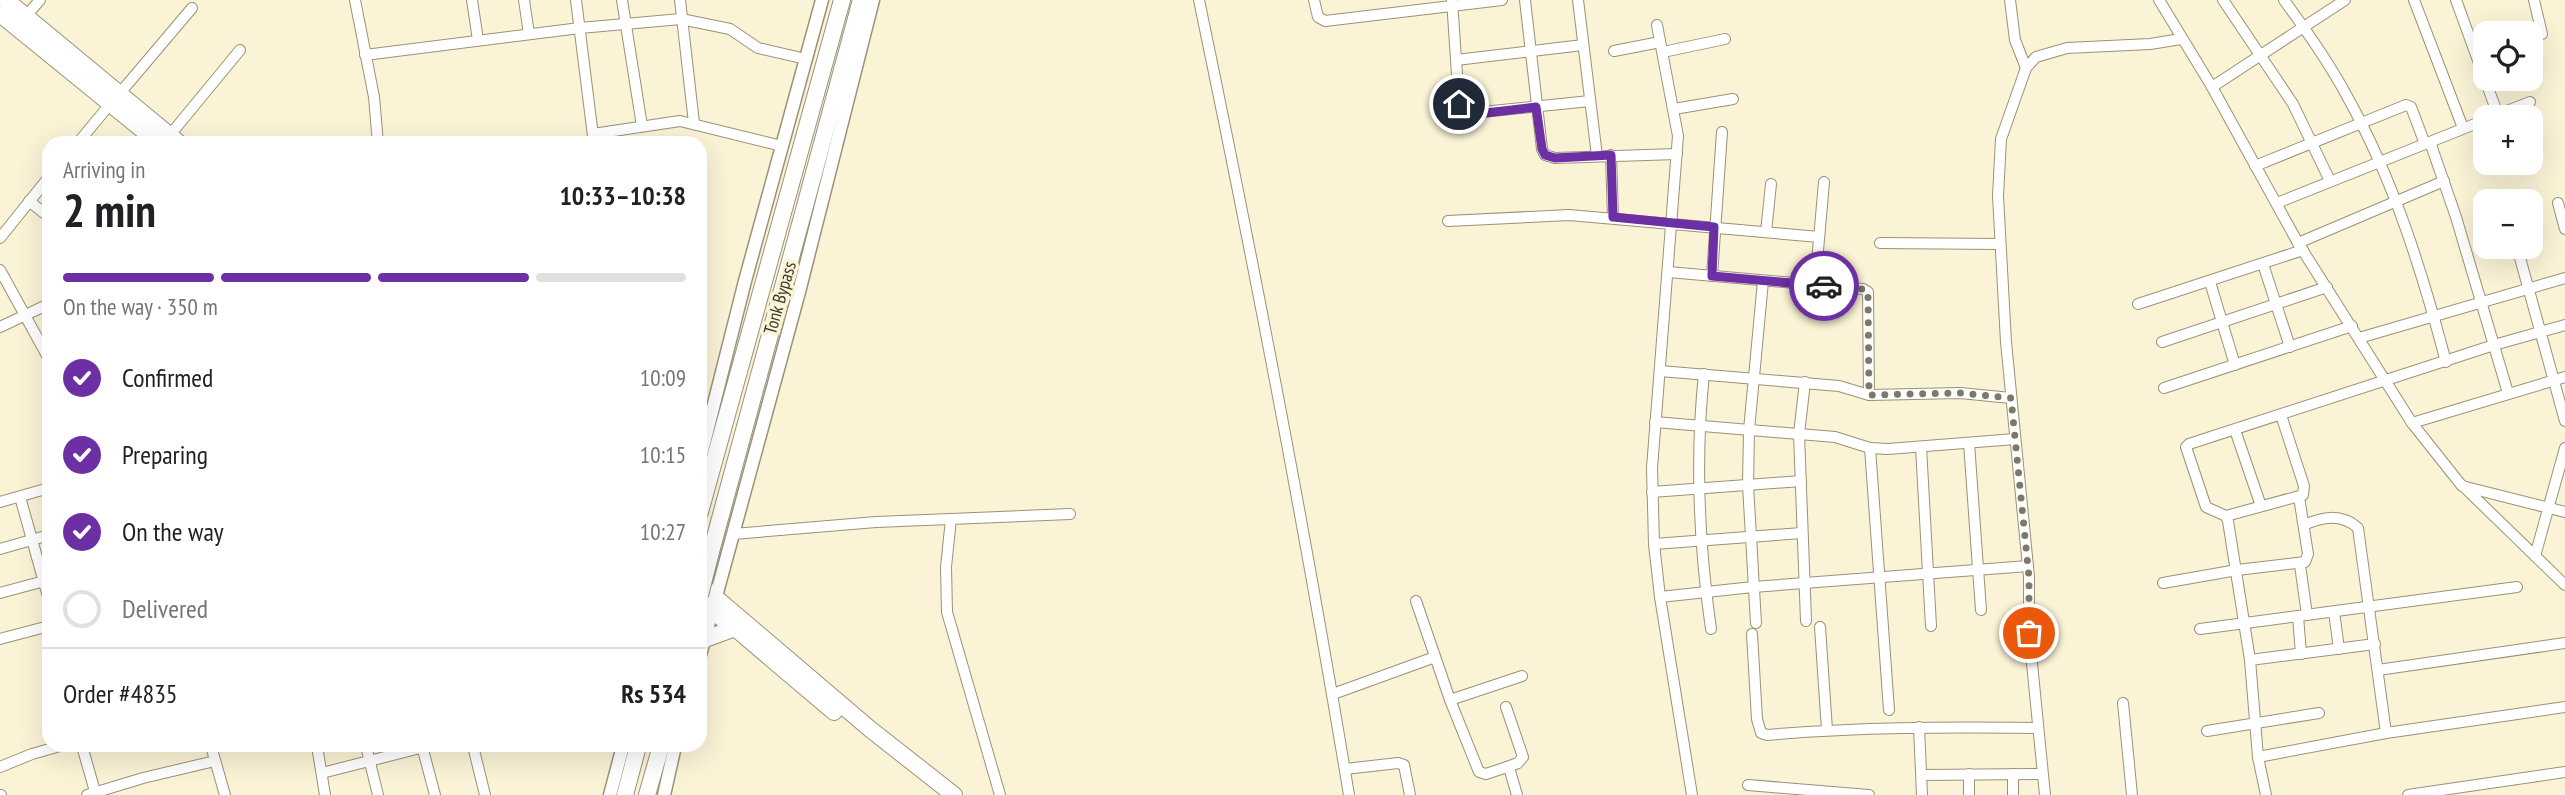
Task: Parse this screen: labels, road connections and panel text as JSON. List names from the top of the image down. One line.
{"streets":{"main road":["Tonk Bypass"]},"page":{"map_buttons":["+","−"],"heading":["2 min","Arriving in","10:33–10:38"],"panel":["Order #4835","Rs 534"],"bar":"On the way · 350 m","list":[["Confirmed","10:09"],["Preparing","10:15"],["On the way","10:27"],"Delivered"]}}
